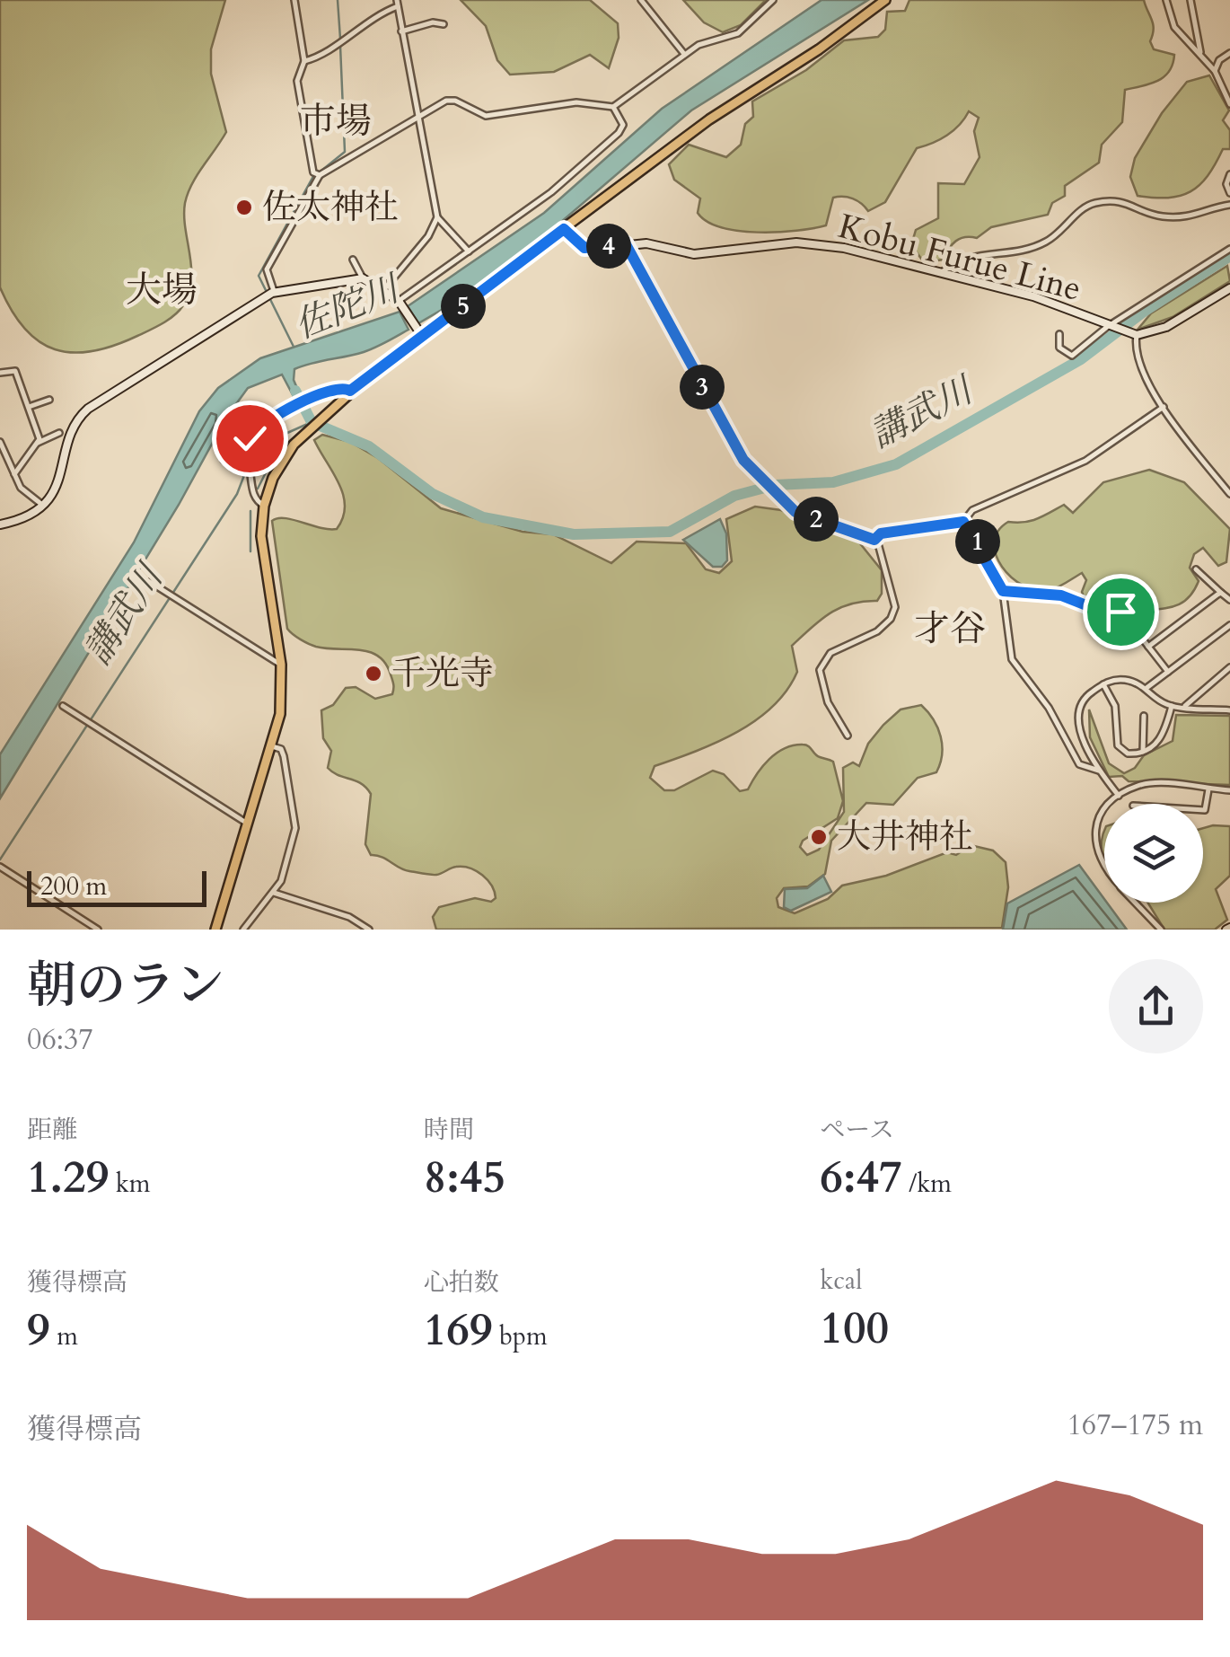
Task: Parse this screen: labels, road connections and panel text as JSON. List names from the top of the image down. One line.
{"streets":{"main road":["Kobu Furue Line"]},"districts":["市場","大場","才谷"],"water":["佐陀川","講武川"],"places":["佐太神社","千光寺","大井神社"],"scale_bar":"200 m","page":{"pins":["4","5","3","2","1"],"scale":"200 m","heading":["朝のラン","06:37"],"stats":[["距離","1.29 km"],["時間","8:45"],["ペース","6:47 /km"],["獲得標高","9 m"],["心拍数","169 bpm"],["kcal","100"]],"chart":["獲得標高","167–175 m"]}}
